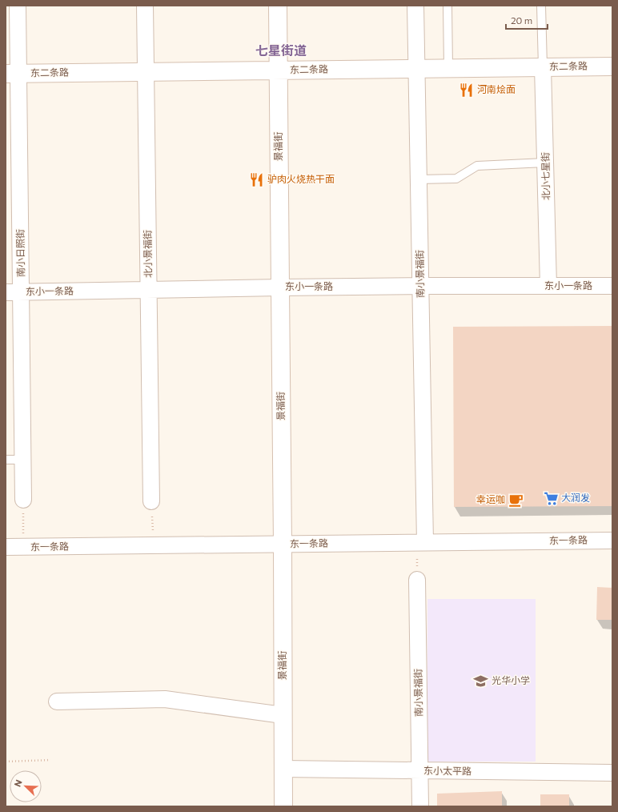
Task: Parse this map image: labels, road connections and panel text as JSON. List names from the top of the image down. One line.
{"streets":{"street":["东二条路","景福街","北小七星街","南小日照街","北小景福街","南小景福街","东小一条路","东一条路","东小太平路"]},"crossings":[["东二条路","景福街"],["东二条路","北小七星街"],["东二条路","南小日照街"],["东二条路","北小景福街"],["东二条路","南小景福街"],["景福街","东小一条路"],["景福街","东一条路"],["景福街","东小太平路"],["北小七星街","东小一条路"],["南小日照街","东小一条路"],["北小景福街","东小一条路"],["南小景福街","东小一条路"],["南小景福街","东一条路"],["南小景福街","东小太平路"]],"districts":["七星街道"],"places":{"restaurant":["河南烩面","驴肉火烧热干面"],"supermarket":["大润发"],"cafe":["幸运咖"],"school or university":["光华小学"]},"scale_bar":"20 m","north":"top left"}
